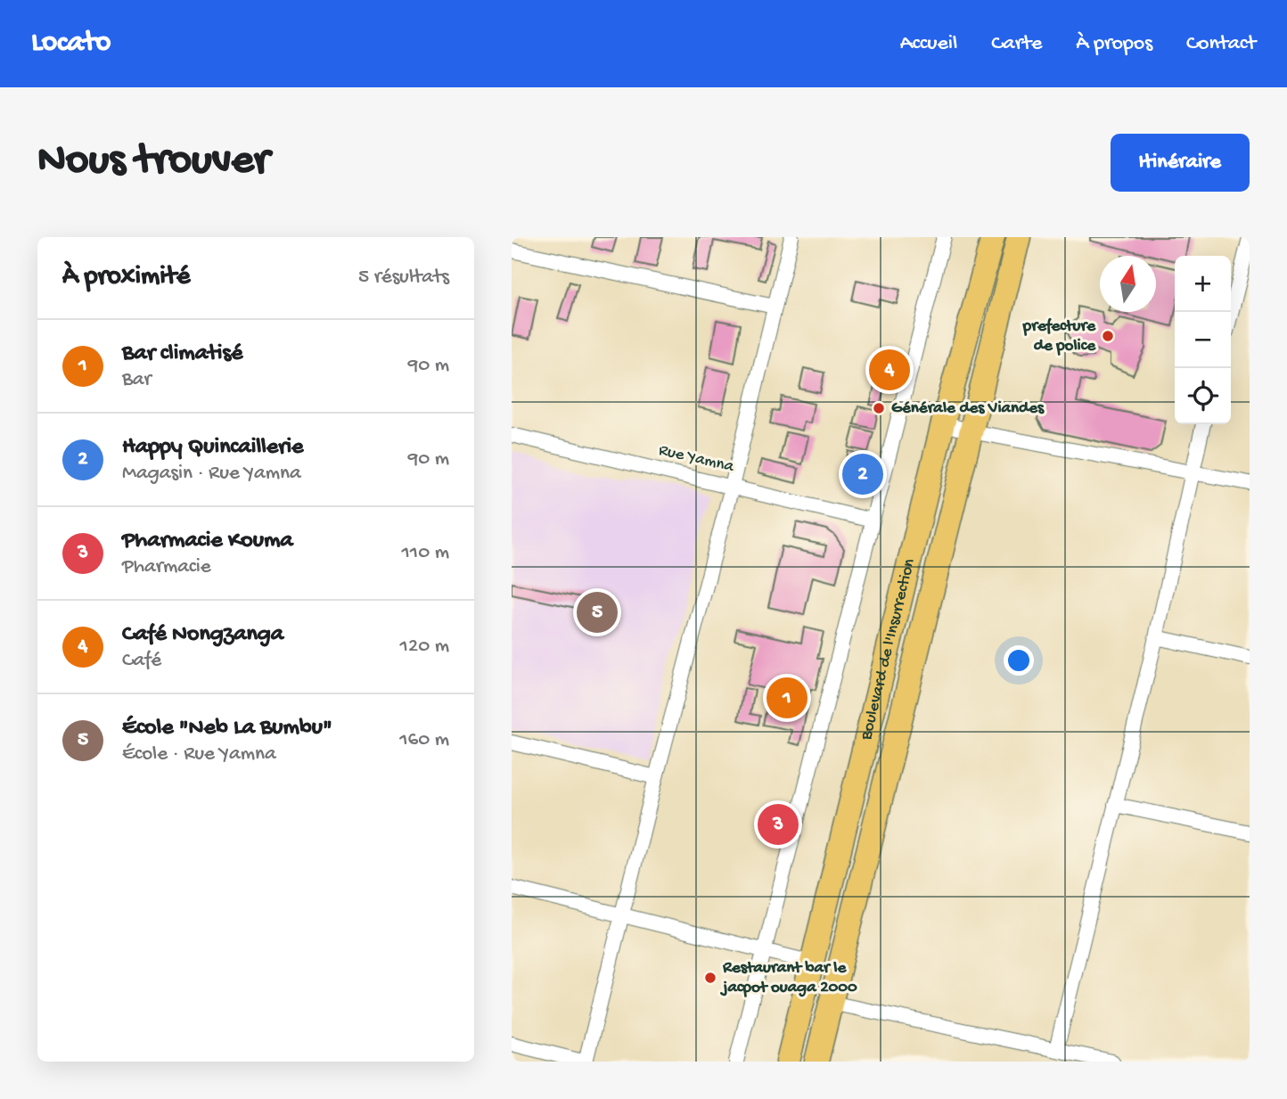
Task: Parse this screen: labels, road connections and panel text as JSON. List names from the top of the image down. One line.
{"streets":{"main road":["Boulevard de l'Insurrection"],"street":["Rue Yamna"]},"places":["prefecture de police","Générale des Viandes","Restaurant bar le jacpot ouaga 2000"],"north":"top","page":{"header":"Locato","nav":["Accueil","Carte","À propos","Contact"],"buttons":"Itinéraire","title":"Nous trouver","heading":["À proximité","5 résultats"],"map_buttons":["+","−"],"list":[{"mark":"1","name":"Bar climatisé","note":"Bar","value":"90 m"},{"mark":"2","name":"Happy Quincaillerie","note":"Magasin · Rue Yamna","value":"90 m"},{"mark":"3","name":"Pharmacie Kouma","note":"Pharmacie","value":"110 m"},{"mark":"4","name":"Café Nongzanga","note":"Café","value":"120 m"},{"mark":"5","name":"École \"Neb La Bumbu\"","note":"École · Rue Yamna","value":"160 m"}],"pins":["4","2","5","1","3"]}}
